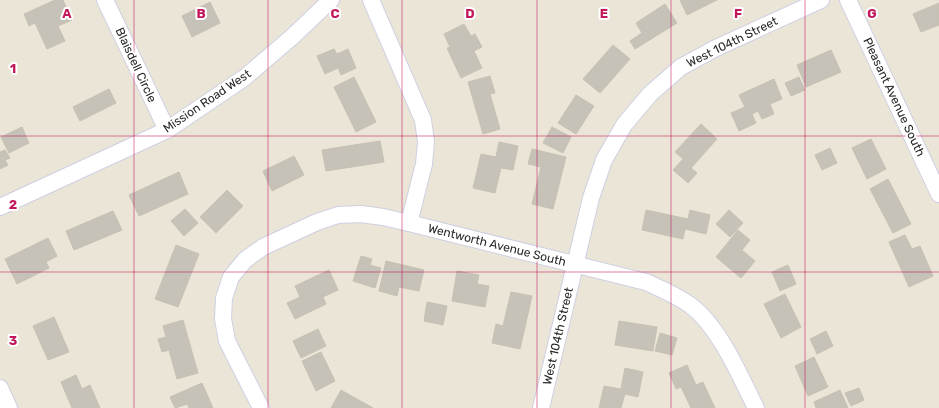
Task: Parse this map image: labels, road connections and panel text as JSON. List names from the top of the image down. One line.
{"streets":{"street":["West 104th Street","Blaisdell Circle","Pleasant Avenue South","Mission Road West","Wentworth Avenue South"]},"crossings":[["West 104th Street","Wentworth Avenue South"],["Blaisdell Circle","Mission Road West"]],"grid":{"columns":["A","B","C","D","E","F","G"],"rows":["1","2","3"]}}
